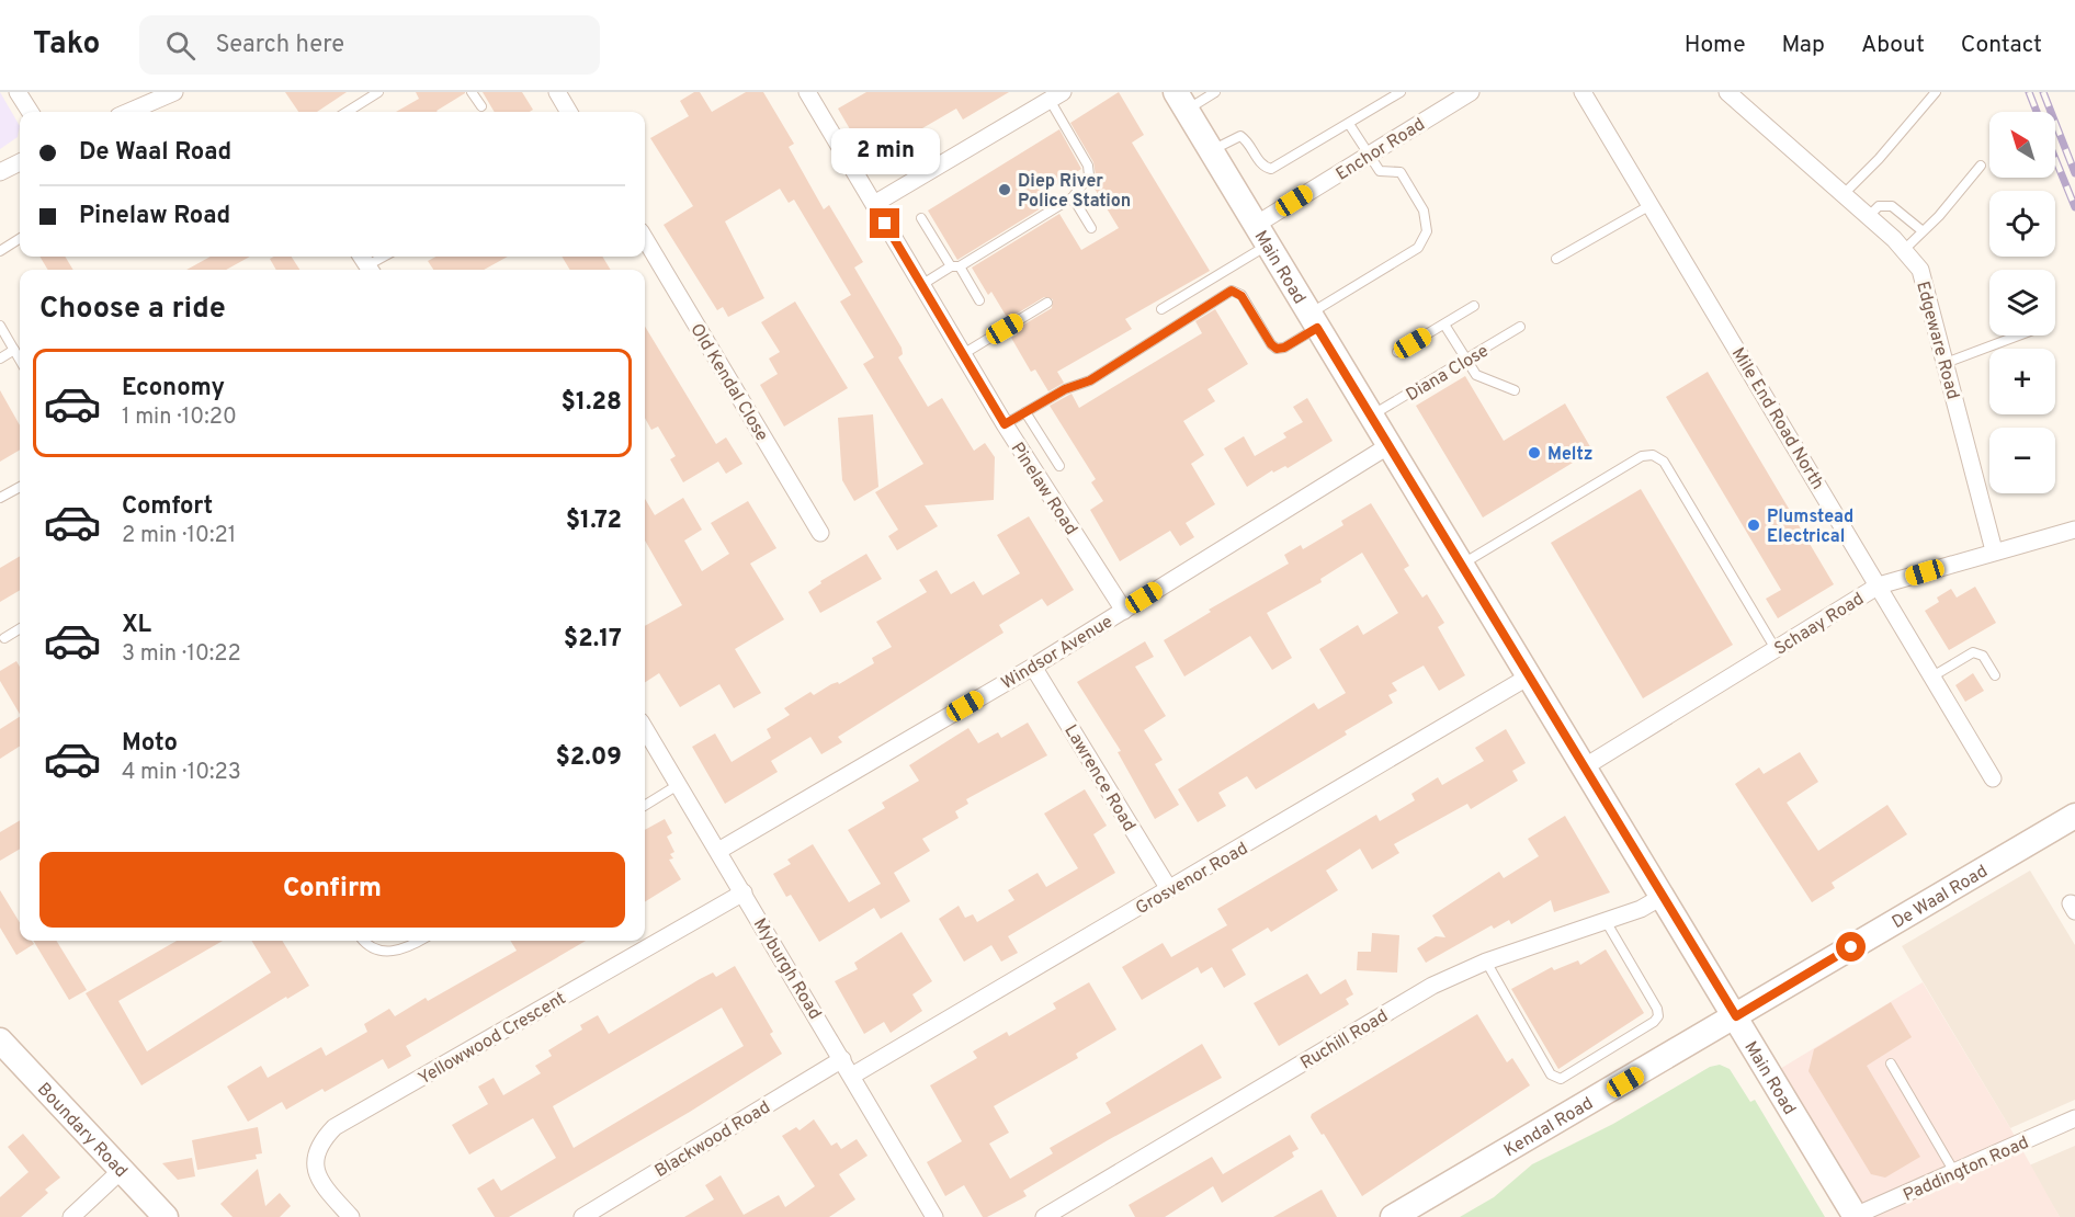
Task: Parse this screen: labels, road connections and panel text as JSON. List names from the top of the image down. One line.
{"streets":{"main road":["Main Road","De Waal Road","Kendal Road","Boundary Road"],"street":["Enchor Road","Edgeware Road","Old Kendal Close","Mile End Road North","Pinelaw Road","Schaay Road","Windsor Avenue","Lawrence Road","Grosvenor Road","Myburgh Road","Yellowwood Crescent","Ruchill Road","Blackwood Road","Paddington Road"],"lane":["Diana Close"]},"crossings":[["Enchor Road","Main Road"],["Main Road","Diana Close"],["Main Road","Schaay Road"],["Main Road","Windsor Avenue"],["Main Road","Grosvenor Road"],["Main Road","De Waal Road"],["Main Road","Ruchill Road"],["Main Road","Kendal Road"],["Main Road","Paddington Road"],["Edgeware Road","Schaay Road"],["Mile End Road North","Schaay Road"],["Pinelaw Road","Windsor Avenue"],["Windsor Avenue","Lawrence Road"],["Windsor Avenue","Myburgh Road"],["Lawrence Road","Grosvenor Road"],["Grosvenor Road","Myburgh Road"],["De Waal Road","Kendal Road"],["Myburgh Road","Yellowwood Crescent"],["Myburgh Road","Blackwood Road"]],"places":["Diep River Police Station","Meltz","Plumstead Electrical"],"north":"top left","page":{"header":"Tako","search":"Search here","nav":["Home","Map","About","Contact"],"map_buttons":["+","−"],"banner":["De Waal Road","Pinelaw Road"],"bubble":"2 min","heading":"Choose a ride","list":[{"name":"Economy","note":"1 min · 10:20","value":"$1.28"},{"name":"Comfort","note":"2 min · 10:21","value":"$1.72"},{"name":"XL","note":"3 min · 10:22","value":"$2.17"},{"name":"Moto","note":"4 min · 10:23","value":"$2.09"}],"buttons":"Confirm"}}
